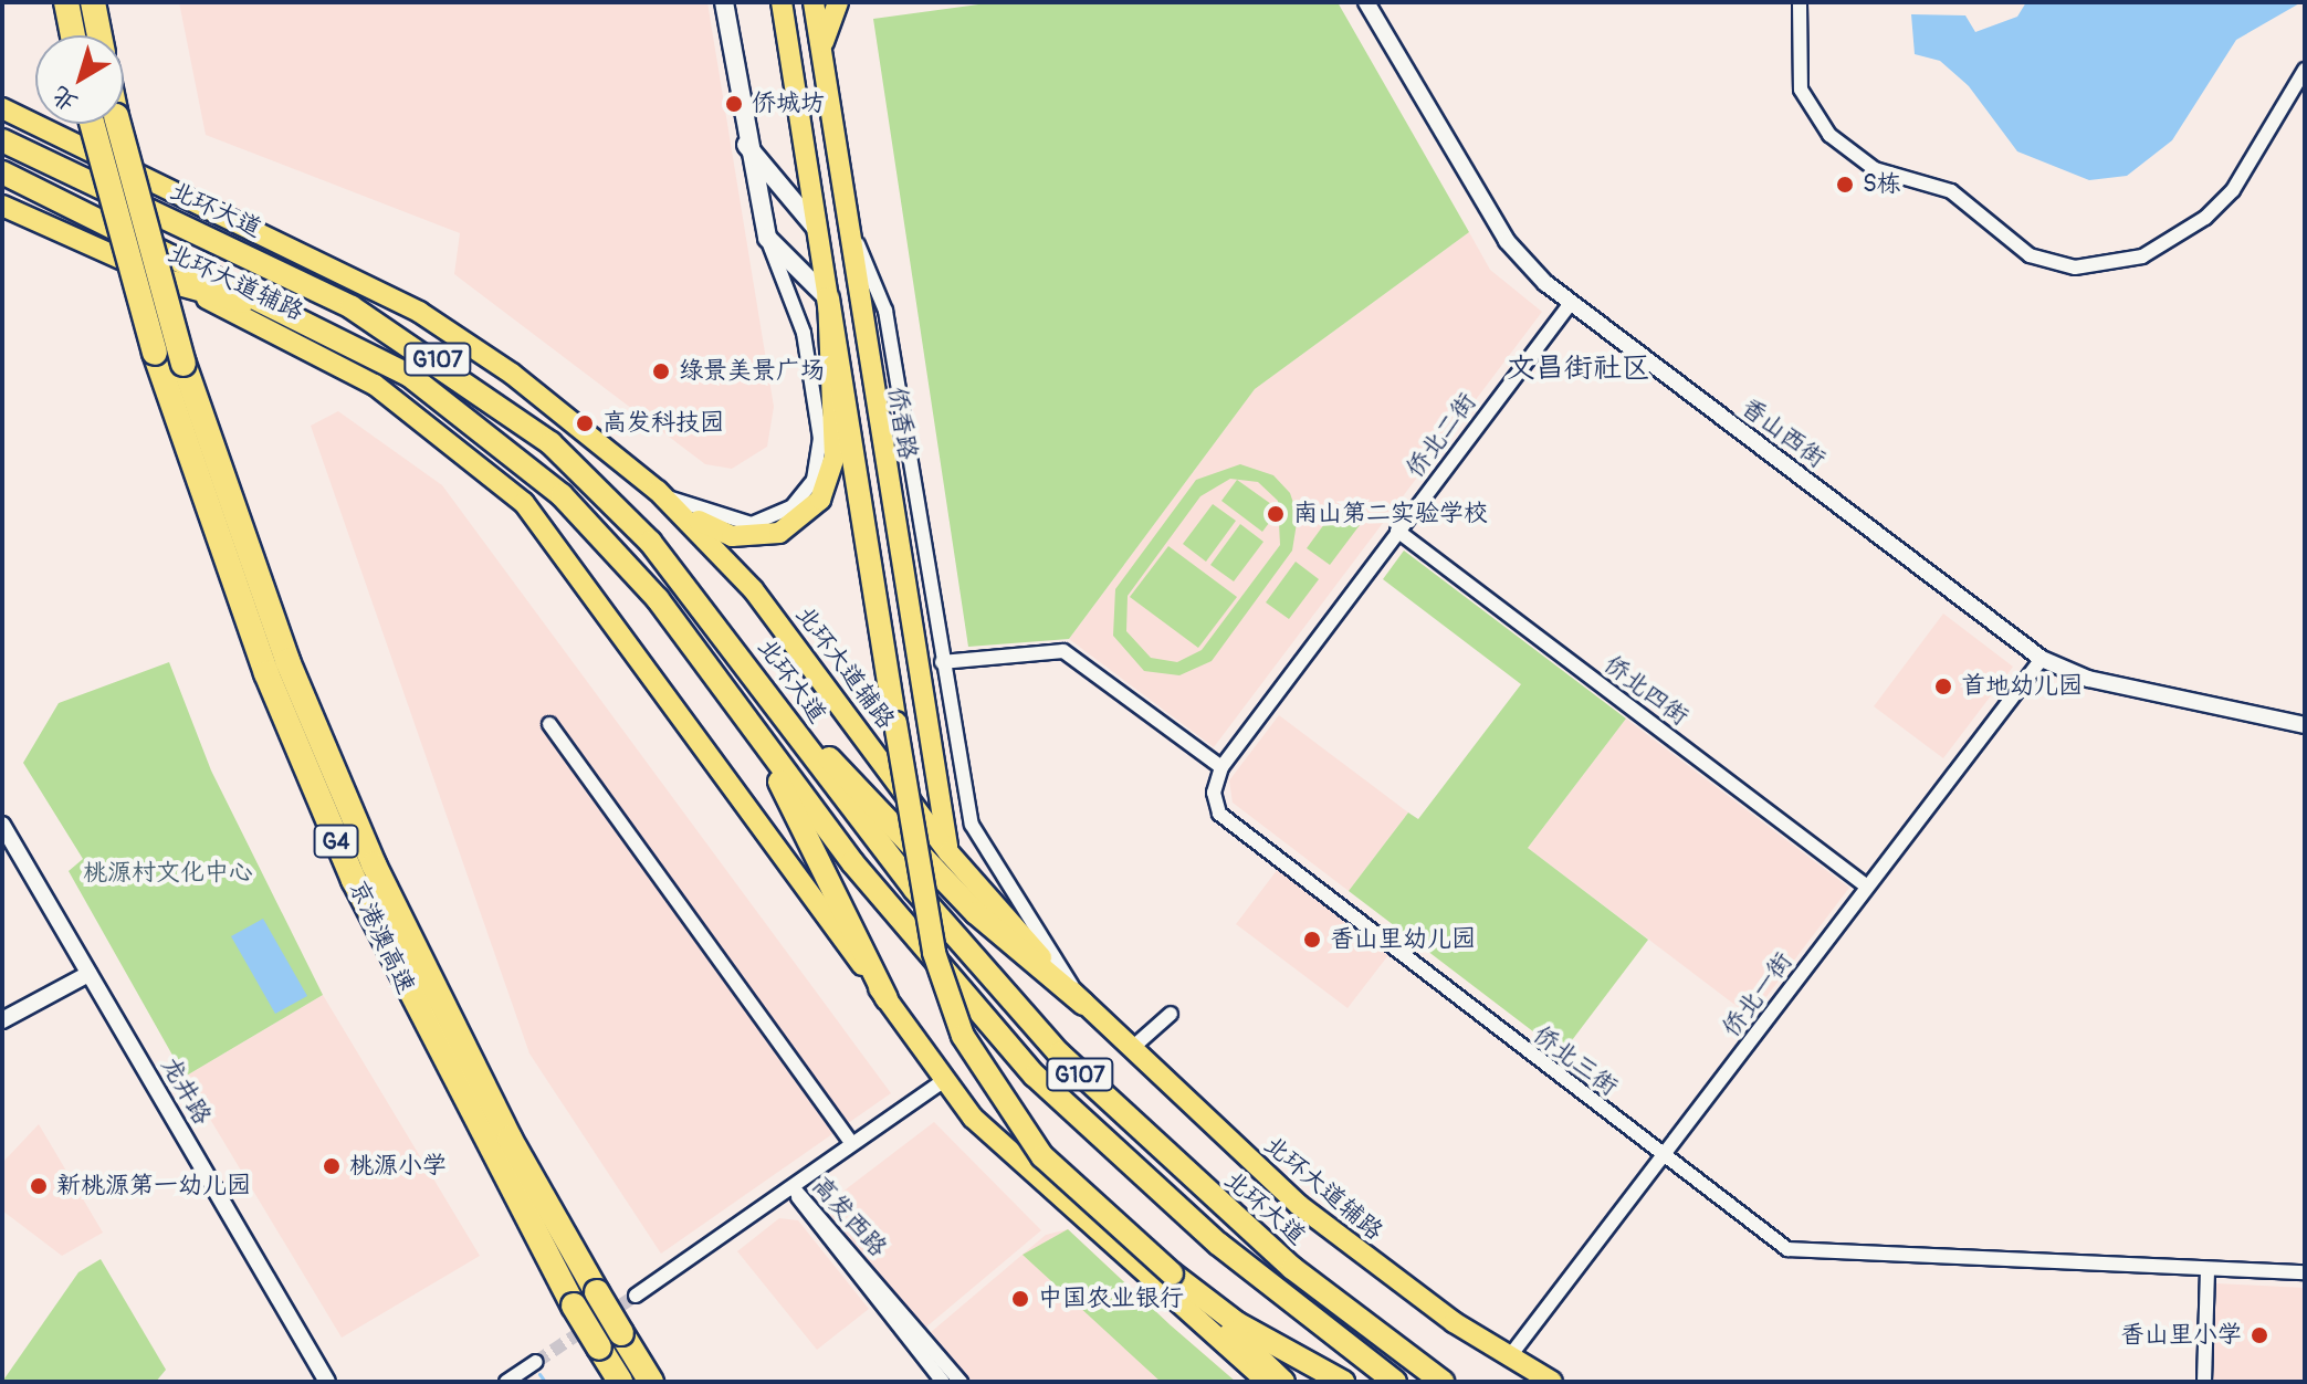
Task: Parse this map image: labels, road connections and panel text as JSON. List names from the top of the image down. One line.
{"streets":{"highway":["北环大道","G107","G4","京港澳高速"],"main road":["北环大道辅路","侨香路"],"street":["香山西街","侨北二街","侨北四街","侨北一街","侨北三街","龙井路","高发西路"]},"crossings":[["北环大道辅路","侨香路"],["北环大道辅路","侨北一街"],["香山西街","侨北二街"],["香山西街","侨北一街"],["侨北二街","侨北四街"],["侨北二街","侨北三街"],["侨北四街","侨北一街"],["侨北一街","侨北三街"]],"districts":["文昌街社区"],"parks":["桃源村文化中心"],"places":["侨城坊","S栋","绿景美景广场","高发科技园","南山第二实验学校","首地幼儿园","香山里幼儿园","桃源小学","新桃源第一幼儿园","中国农业银行","香山里小学"],"north":"bottom left"}
